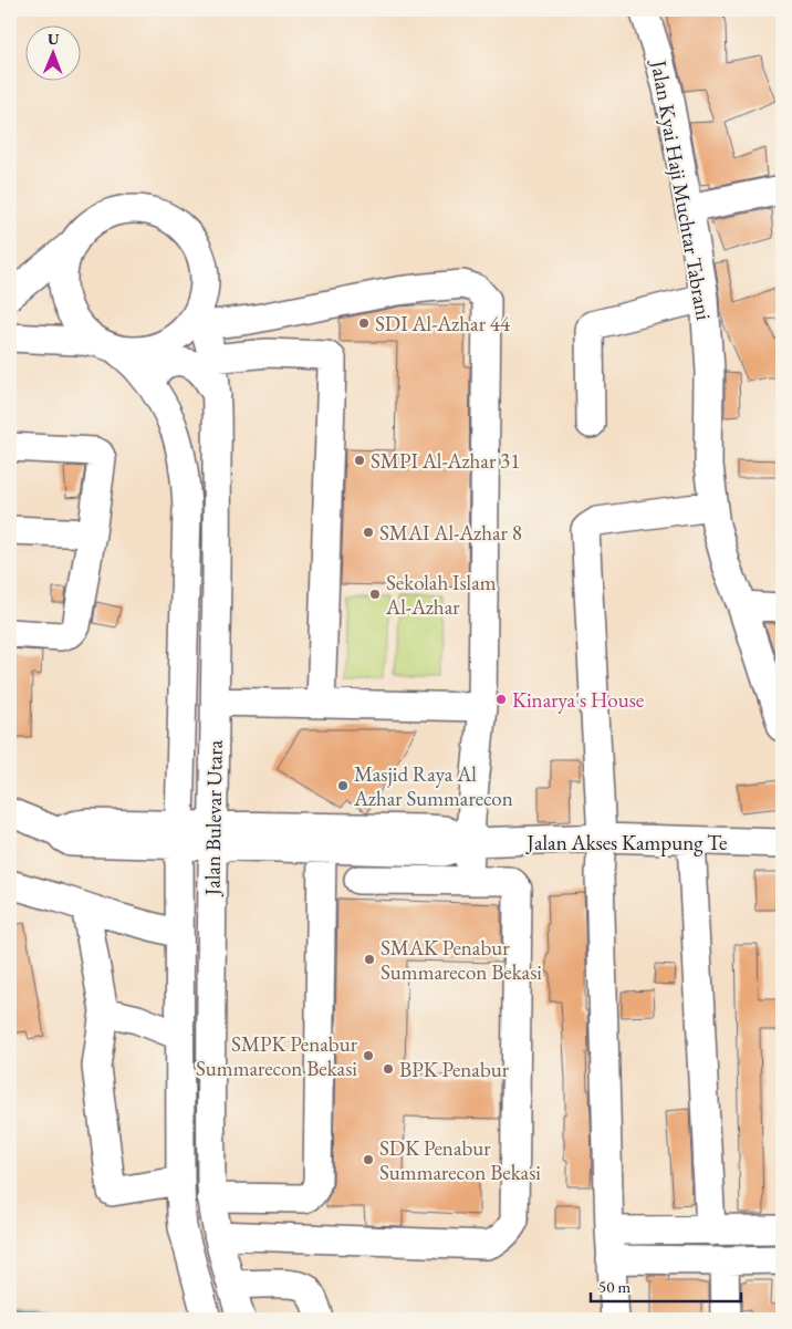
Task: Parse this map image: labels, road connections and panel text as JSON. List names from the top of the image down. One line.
{"streets":{"street":["Jalan Kyai Haji Muchtar Tabrani","Jalan Bulevar Utara","Jalan Akses Kampung Te"]},"crossings":[["Jalan Bulevar Utara","Jalan Akses Kampung Te"]],"places":["SDI Al-Azhar 44","SMPI Al-Azhar 31","SMAI Al-Azhar 8","Sekolah Islam Al-Azhar","Kinarya's House","Masjid Raya Al Azhar Summarecon","SMAK Penabur Summarecon Bekasi","SMPK Penabur Summarecon Bekasi","BPK Penabur","SDK Penabur Summarecon Bekasi"],"scale_bar":"50 m","north":"top"}
